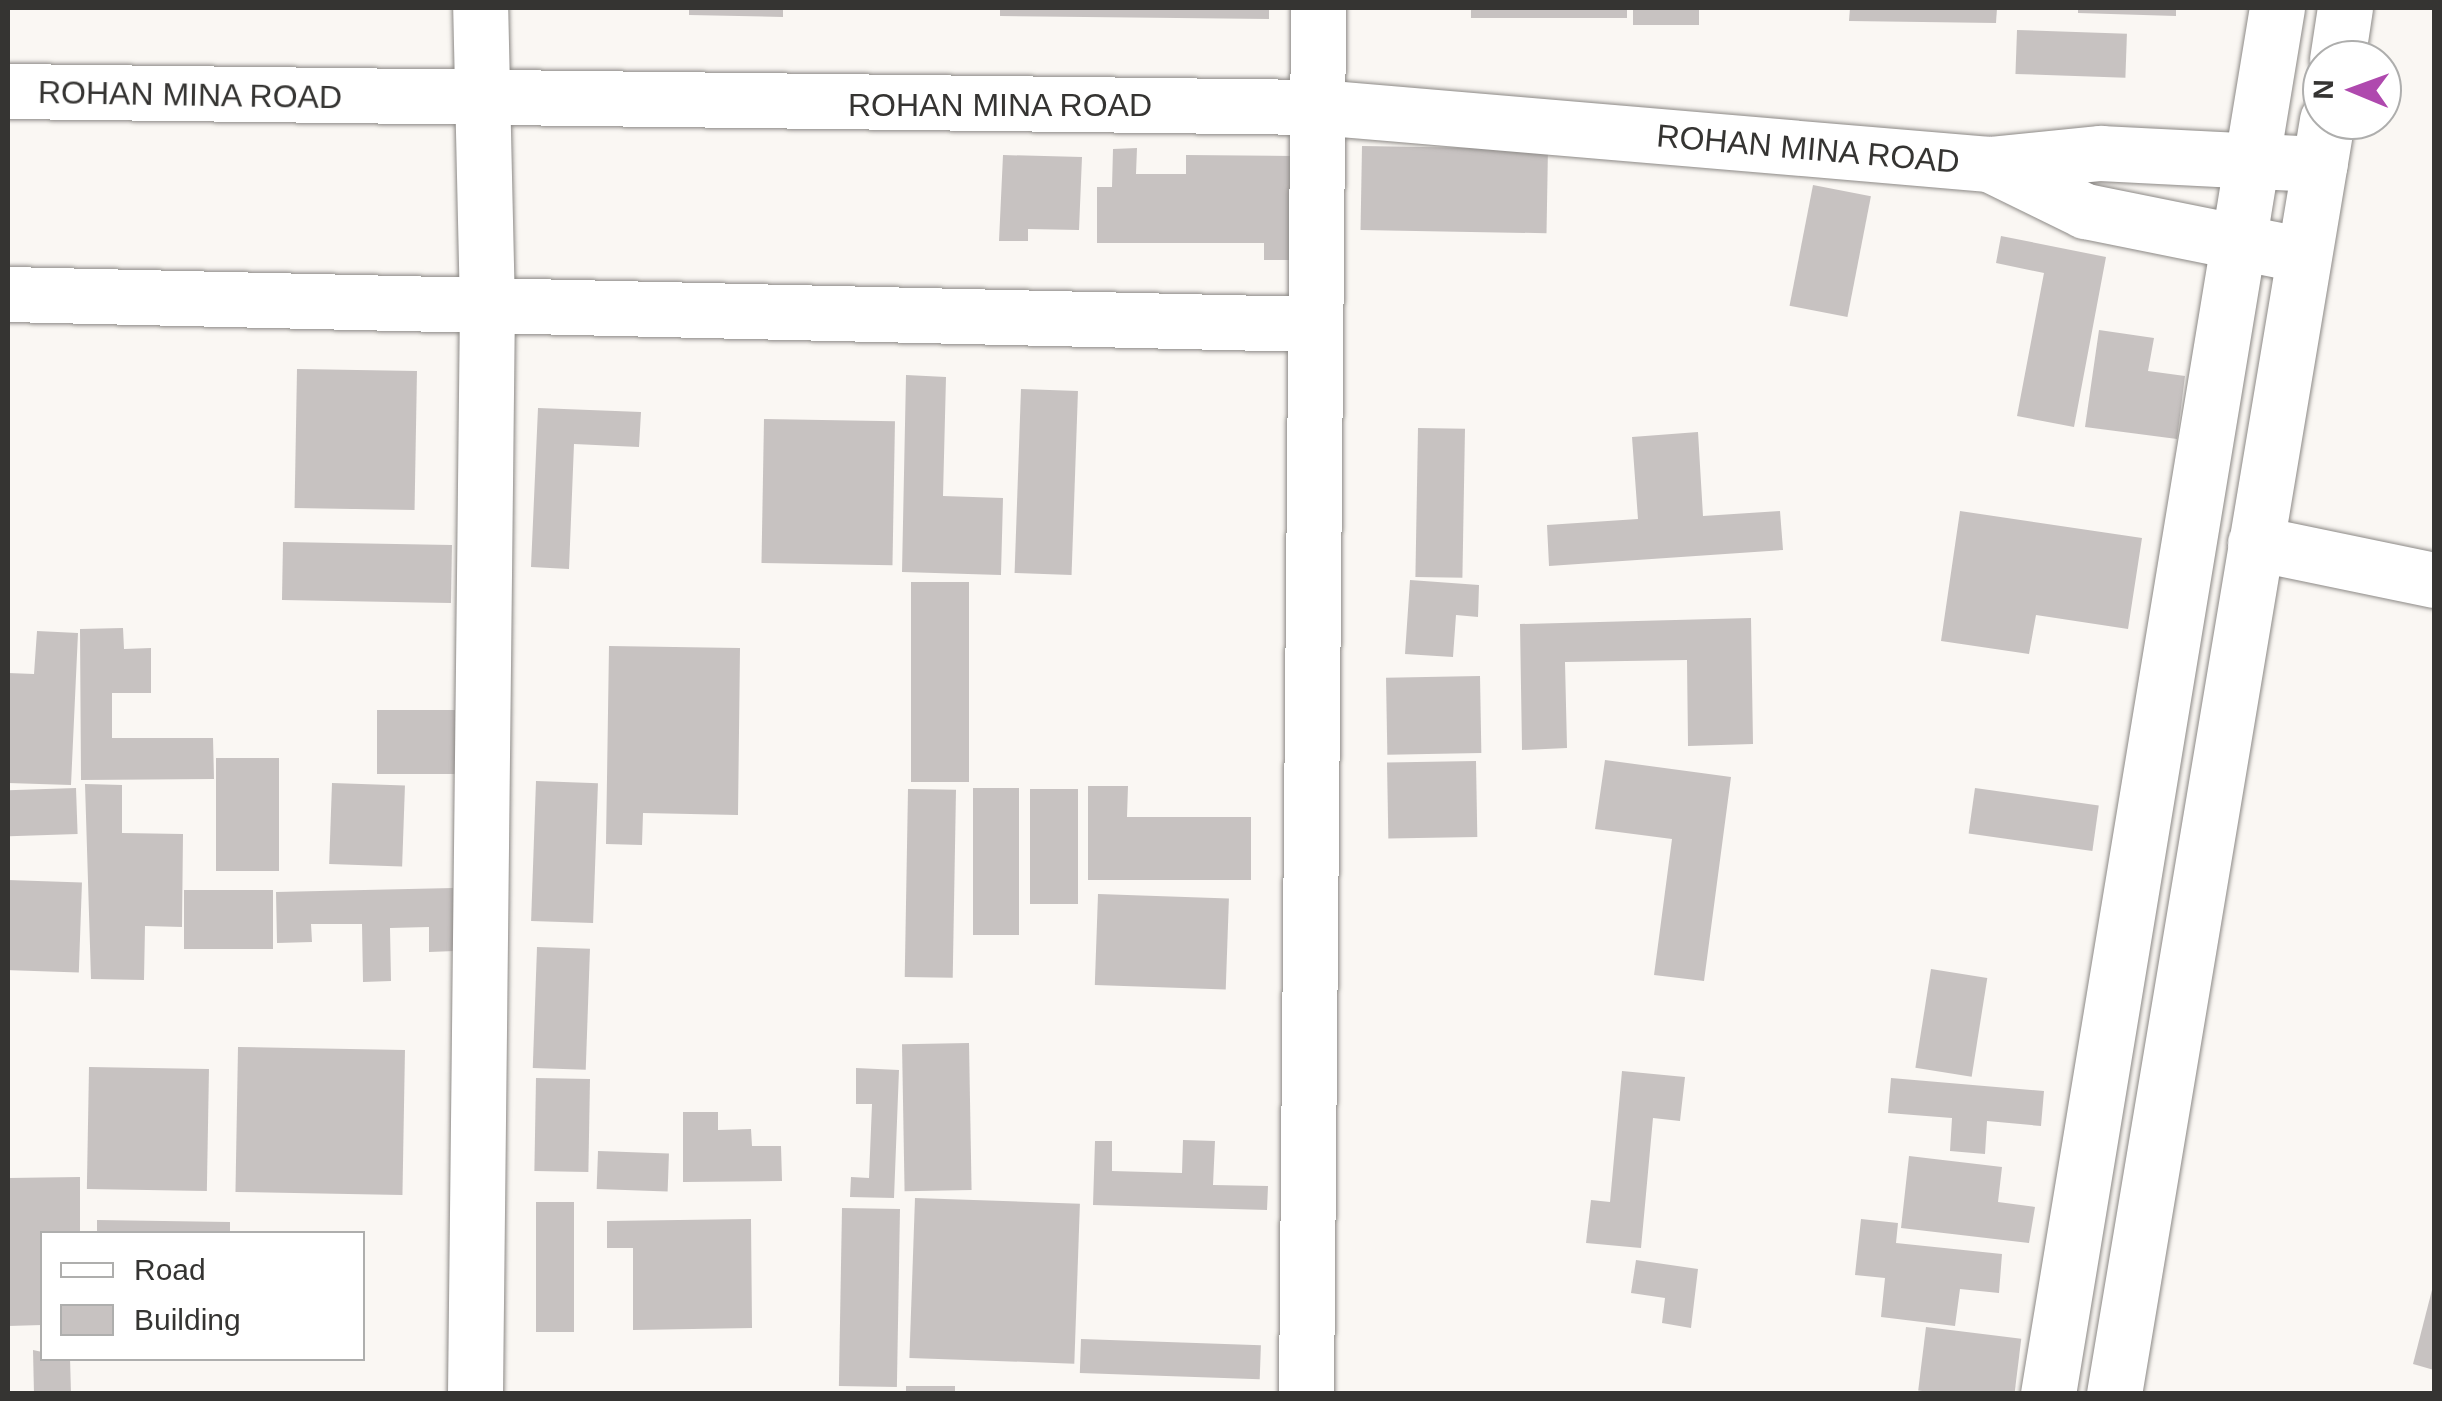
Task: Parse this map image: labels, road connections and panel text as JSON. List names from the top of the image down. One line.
{"streets":{"street":["ROHAN MINA ROAD"]},"legend":["Road","Building"],"north":"left"}
